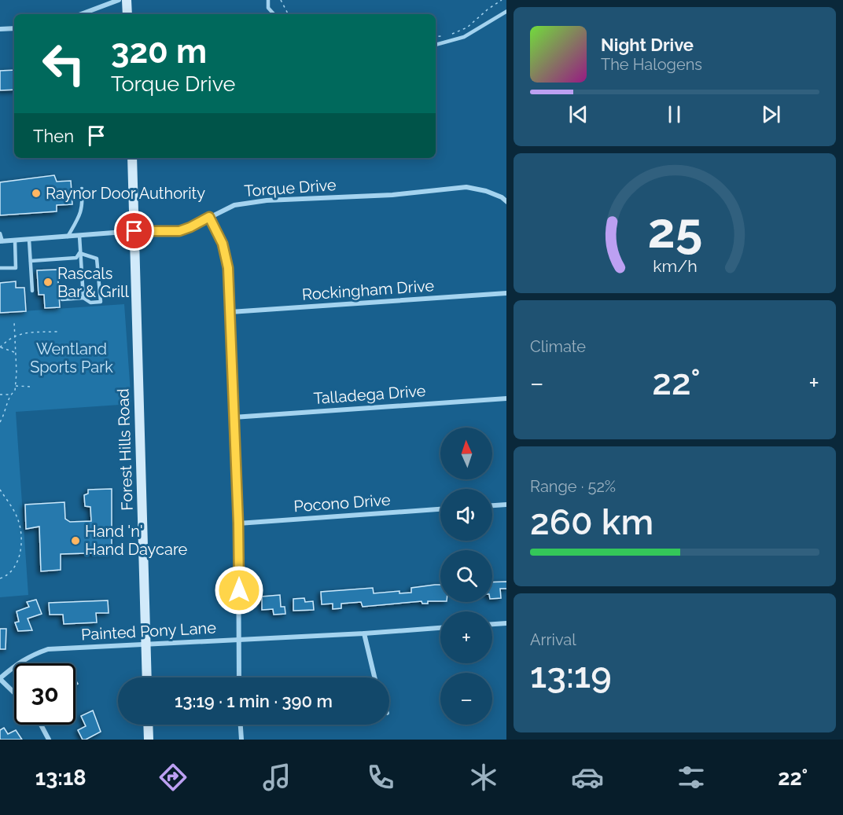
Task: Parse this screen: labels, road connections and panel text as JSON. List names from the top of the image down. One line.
{"streets":{"street":["Torque Drive","Rockingham Drive","Talladega Drive","Forest Hills Road","Pocono Drive","Painted Pony Lane"]},"crossings":[["Torque Drive","Forest Hills Road"],["Forest Hills Road","Painted Pony Lane"]],"parks":["Wentland Sports Park"],"places":["Raynor Door Authority","Rascals Bar & Grill","Hand 'n' Hand Daycare"],"north":"top","page":{"turn":["320 m","Torque Drive"],"song":["Night Drive","The Halogens"],"then":"Then","tile":["Climate",["Range · 52%","260 km"],["Arrival","13:19"]],"heat":["−","22°","+"],"map_buttons":["+","−"],"limit":"30","trip":"13:19 · 1 min · 390 m","tabs":["13:18","22°"],"gauge":["25","km/h"]}}
